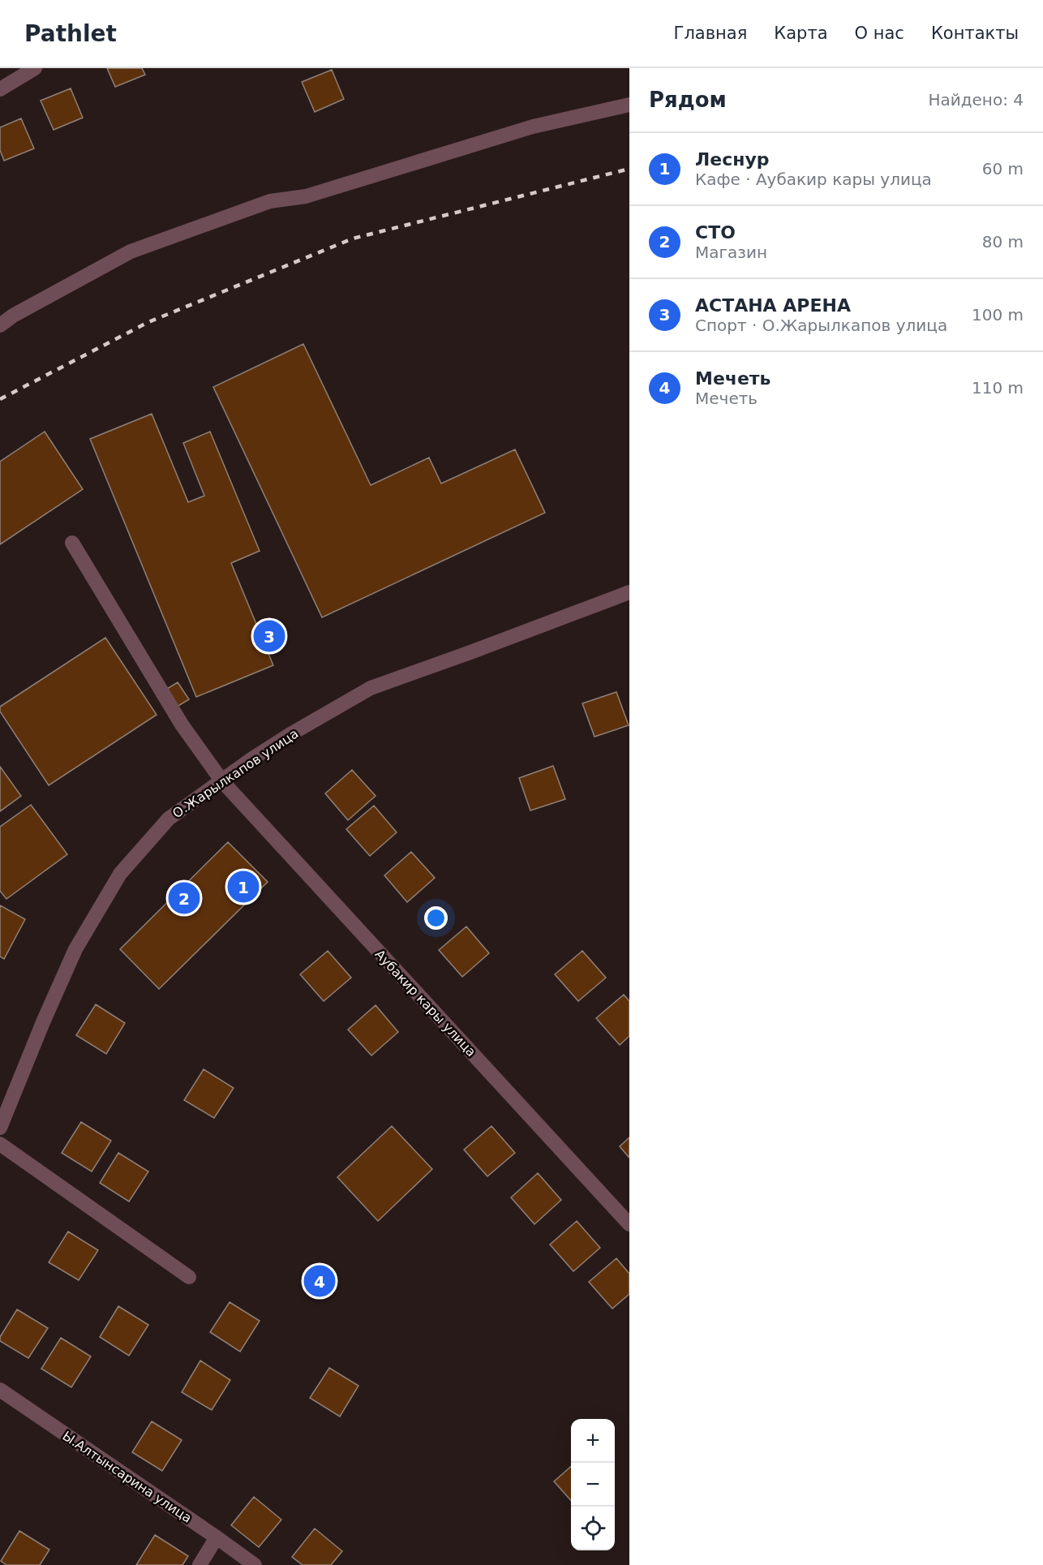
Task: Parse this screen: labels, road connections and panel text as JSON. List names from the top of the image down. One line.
{"streets":{"street":["О.Жарылкапов улица","Аубакир кары улица","Ы.Алтынсарина улица"]},"crossings":[["О.Жарылкапов улица","Аубакир кары улица"]],"page":{"header":"Pathlet","nav":["Главная","Карта","О нас","Контакты"],"heading":["Рядом","Найдено: 4"],"list":[{"mark":"1","name":"Леснур","note":"Кафе · Аубакир кары улица","value":"60 m"},{"mark":"2","name":"СТО","note":"Магазин","value":"80 m"},{"mark":"3","name":"АСТАНА АРЕНА","note":"Спорт · О.Жарылкапов улица","value":"100 m"},{"mark":"4","name":"Мечеть","note":"Мечеть","value":"110 m"}],"pins":["3","1","2","4"],"map_buttons":["+","−"]}}
